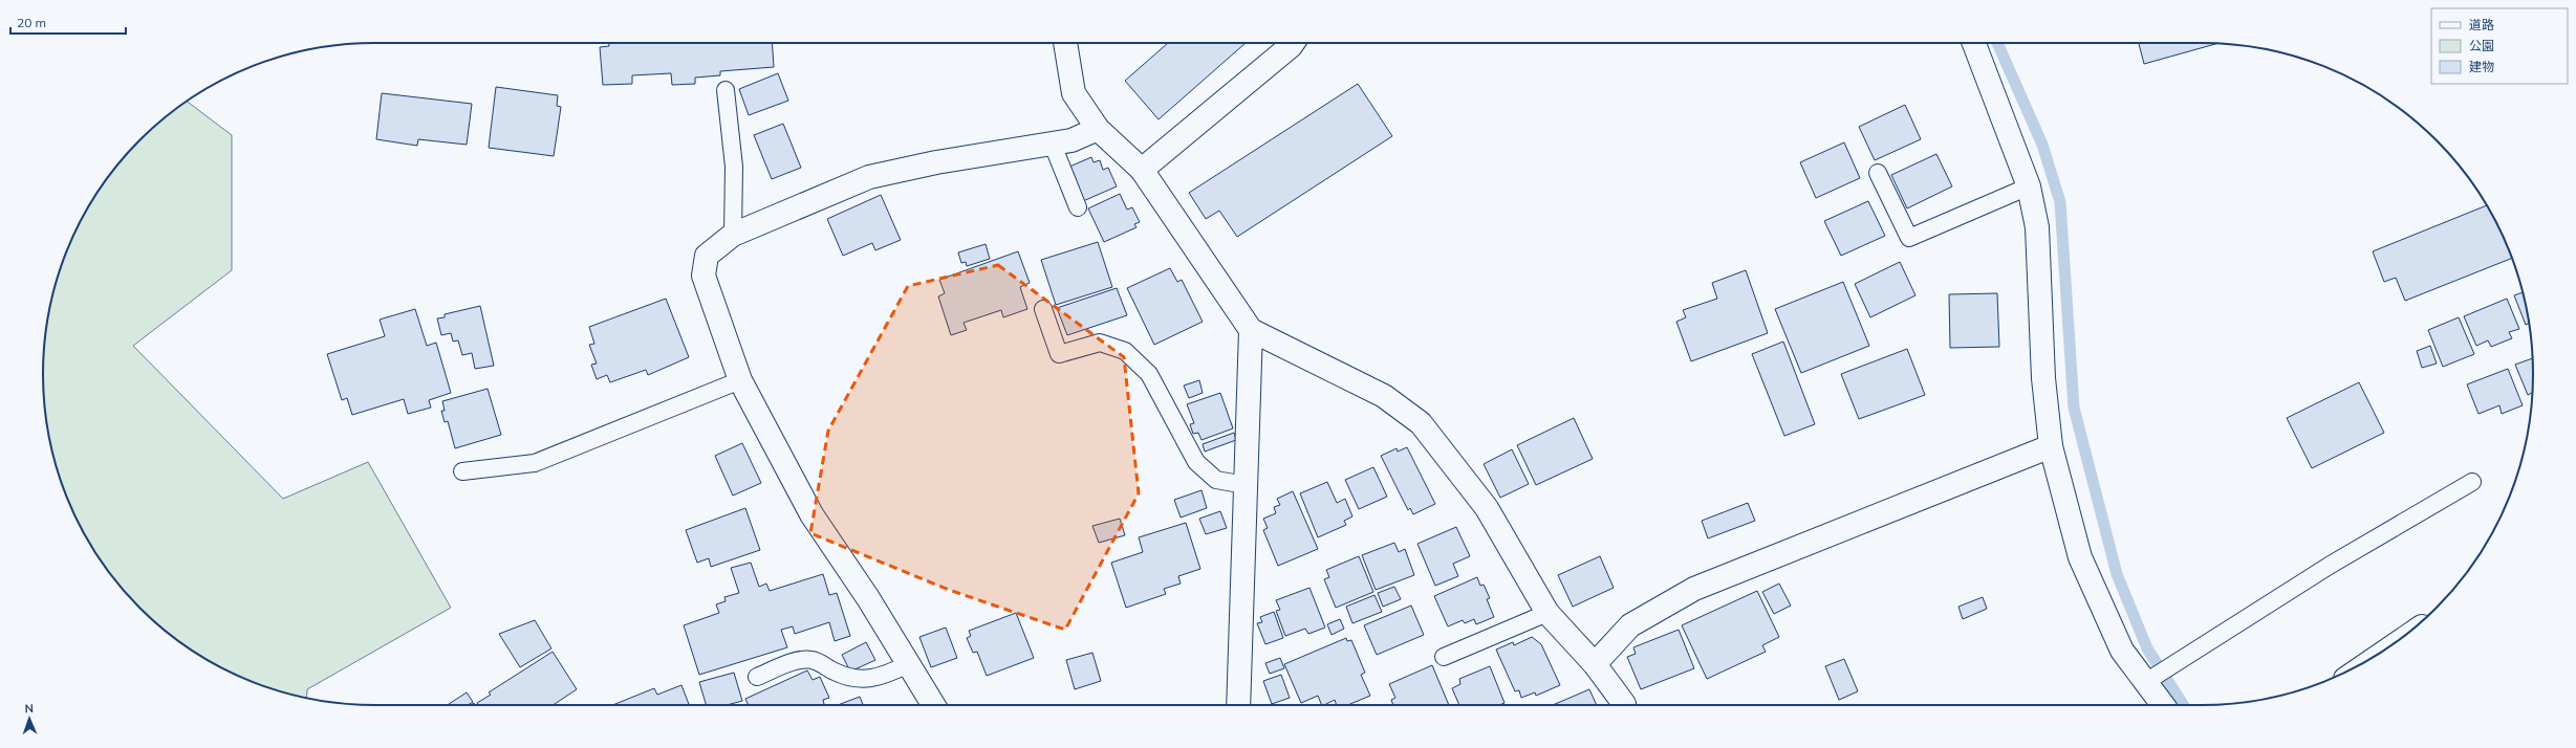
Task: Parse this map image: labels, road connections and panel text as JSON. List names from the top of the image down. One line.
{"legend":["道路","公園","建物"],"scale_bar":"20 m","north":"top"}
